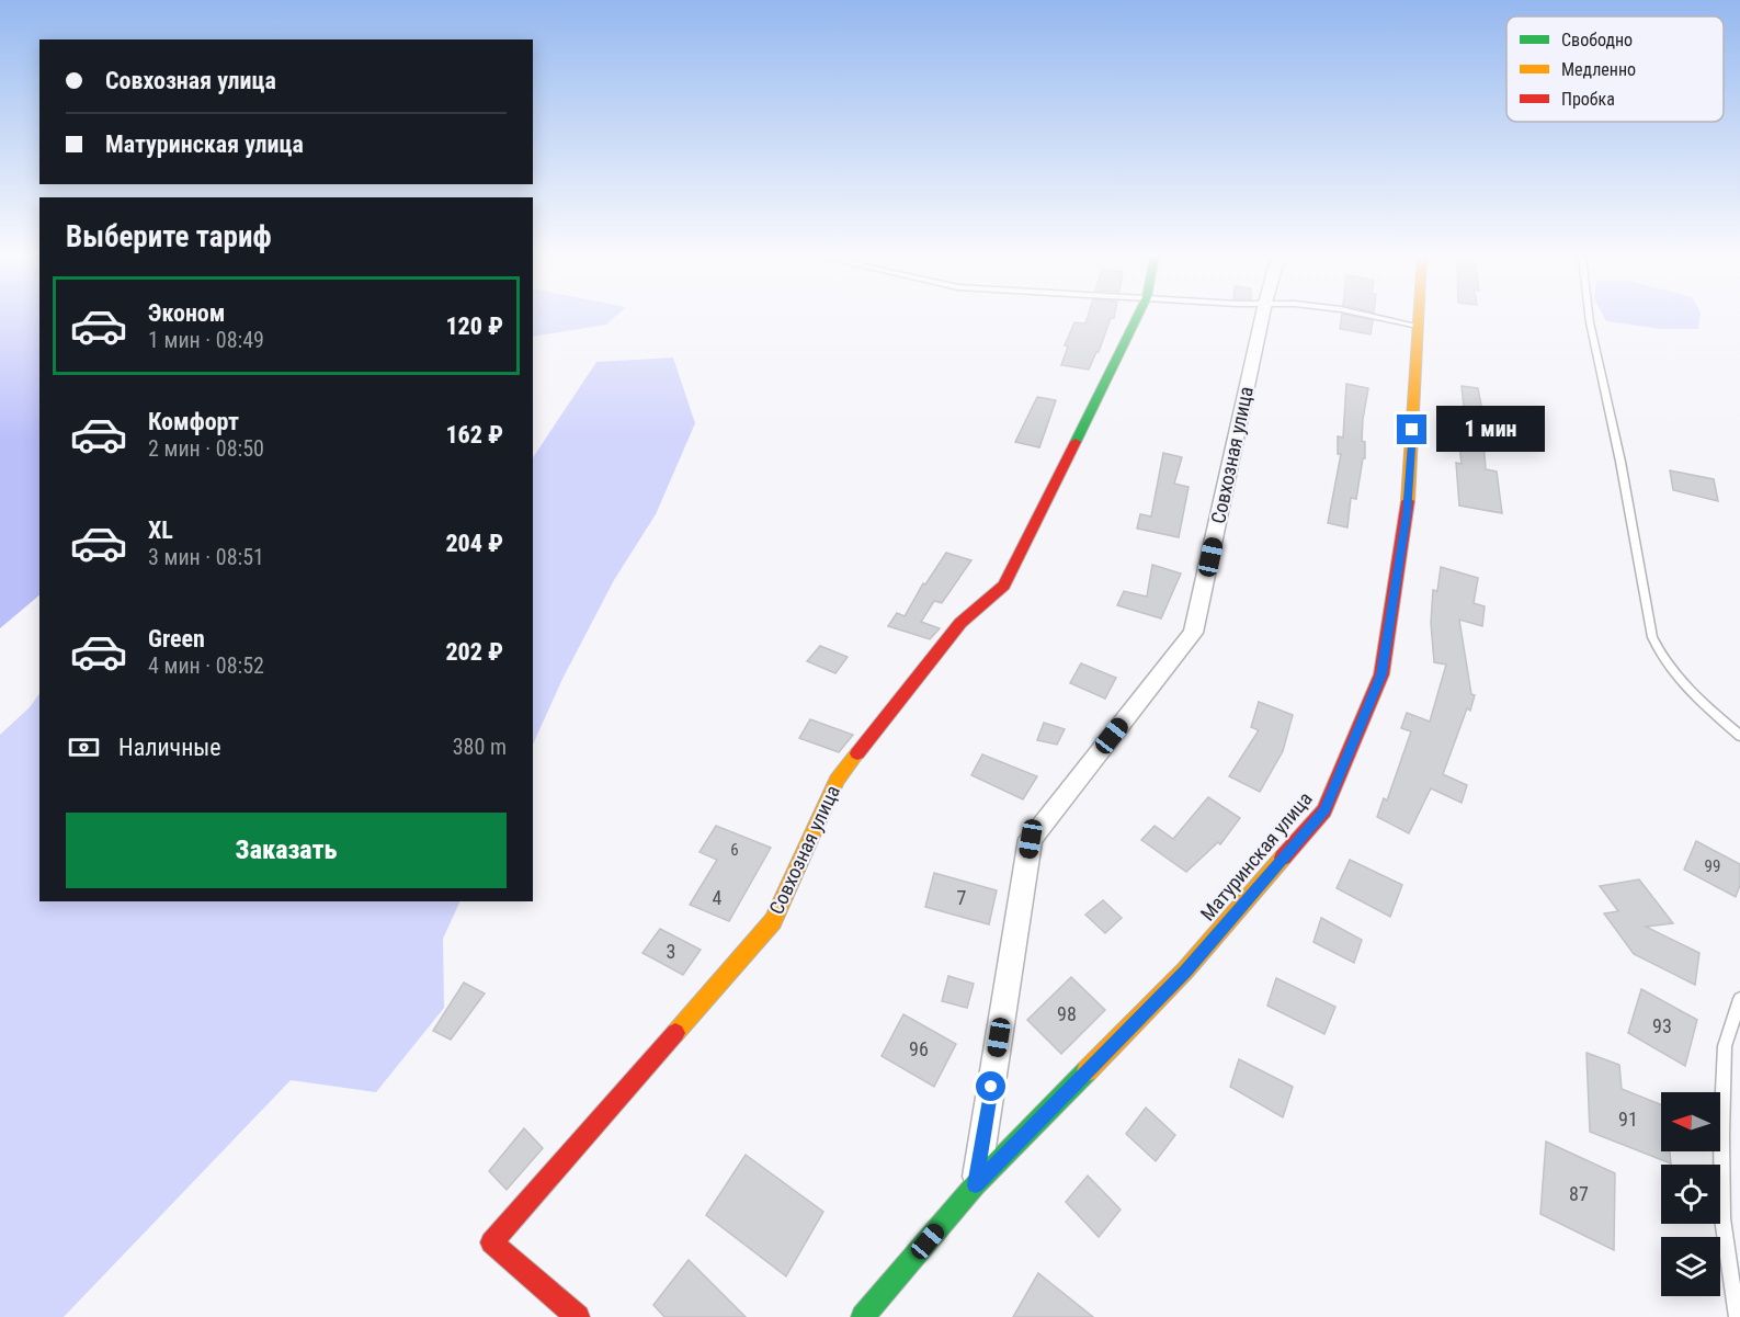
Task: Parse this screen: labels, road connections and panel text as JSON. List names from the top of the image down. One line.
{"streets":{"street":["Совхозная улица","Матуринская улица"]},"crossings":[["Совхозная улица","Матуринская улица"]],"house_numbers":["6","99","4","7","3","98","93","96","91","87"],"legend":["Свободно","Медленно","Пробка"],"north":"left","page":{"banner":["Совхозная улица","Матуринская улица"],"heading":"Выберите тариф","list":[{"name":"Эконом","note":"1 мин · 08:49","value":"120 ₽"},{"name":"Комфорт","note":"2 мин · 08:50","value":"162 ₽"},{"name":"XL","note":"3 мин · 08:51","value":"204 ₽"},{"name":"Green","note":"4 мин · 08:52","value":"202 ₽"}],"bubble":"1 мин","pay":["Наличные","380 m"],"buttons":"Заказать"}}
